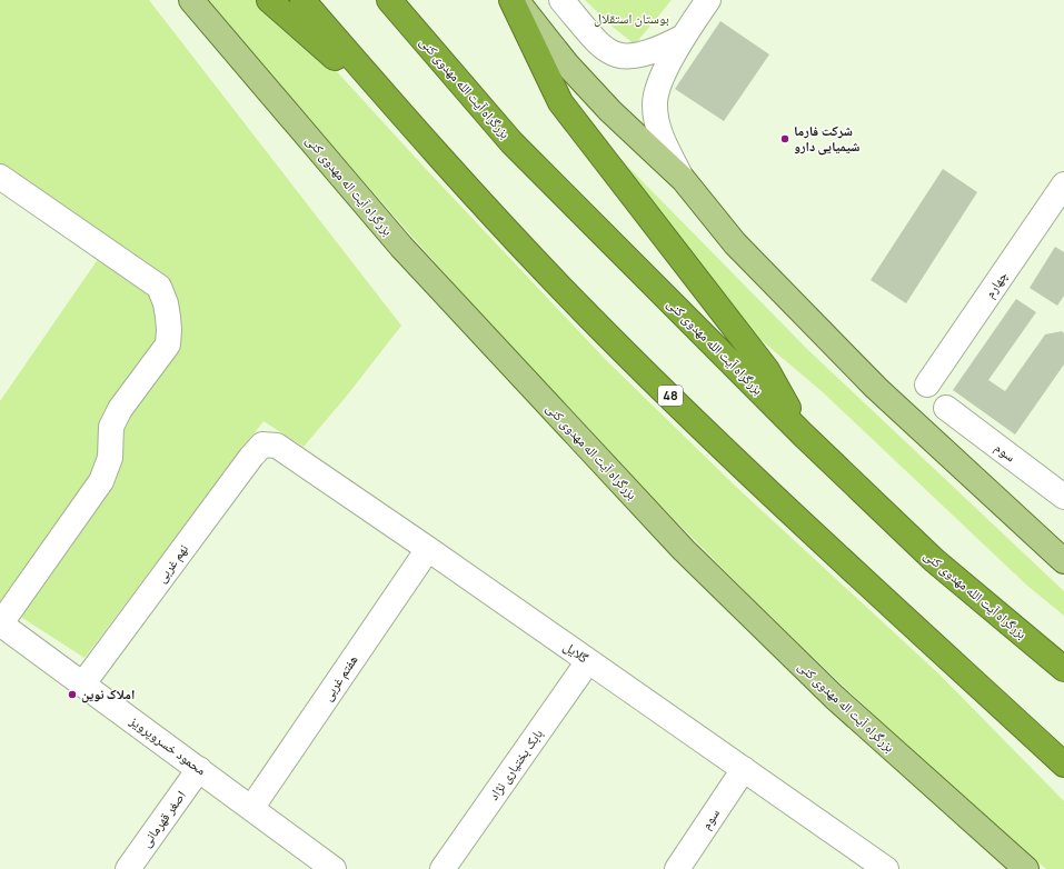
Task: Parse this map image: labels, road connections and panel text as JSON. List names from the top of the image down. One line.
{"streets":{"highway":["بزرگراه آیت الله مهدوی کنی","48"],"main road":["بزرگراه آیت اله مهدوی کنی"],"street":["چهارم","سوم","نهم غربی","گلایل","هفتم غربی","محمود خسروپرویز","بابک بختیاری نژاد","اصغر قهرمانی"]},"crossings":[["سوم","گلایل"],["نهم غربی","گلایل"],["نهم غربی","محمود خسروپرویز"],["گلایل","هفتم غربی"],["گلایل","بابک بختیاری نژاد"],["هفتم غربی","محمود خسروپرویز"],["محمود خسروپرویز","اصغر قهرمانی"]],"parks":["بوستان استقلال"],"places":["شرکت فارما شیمیایی دارو","املاک نوین"]}
